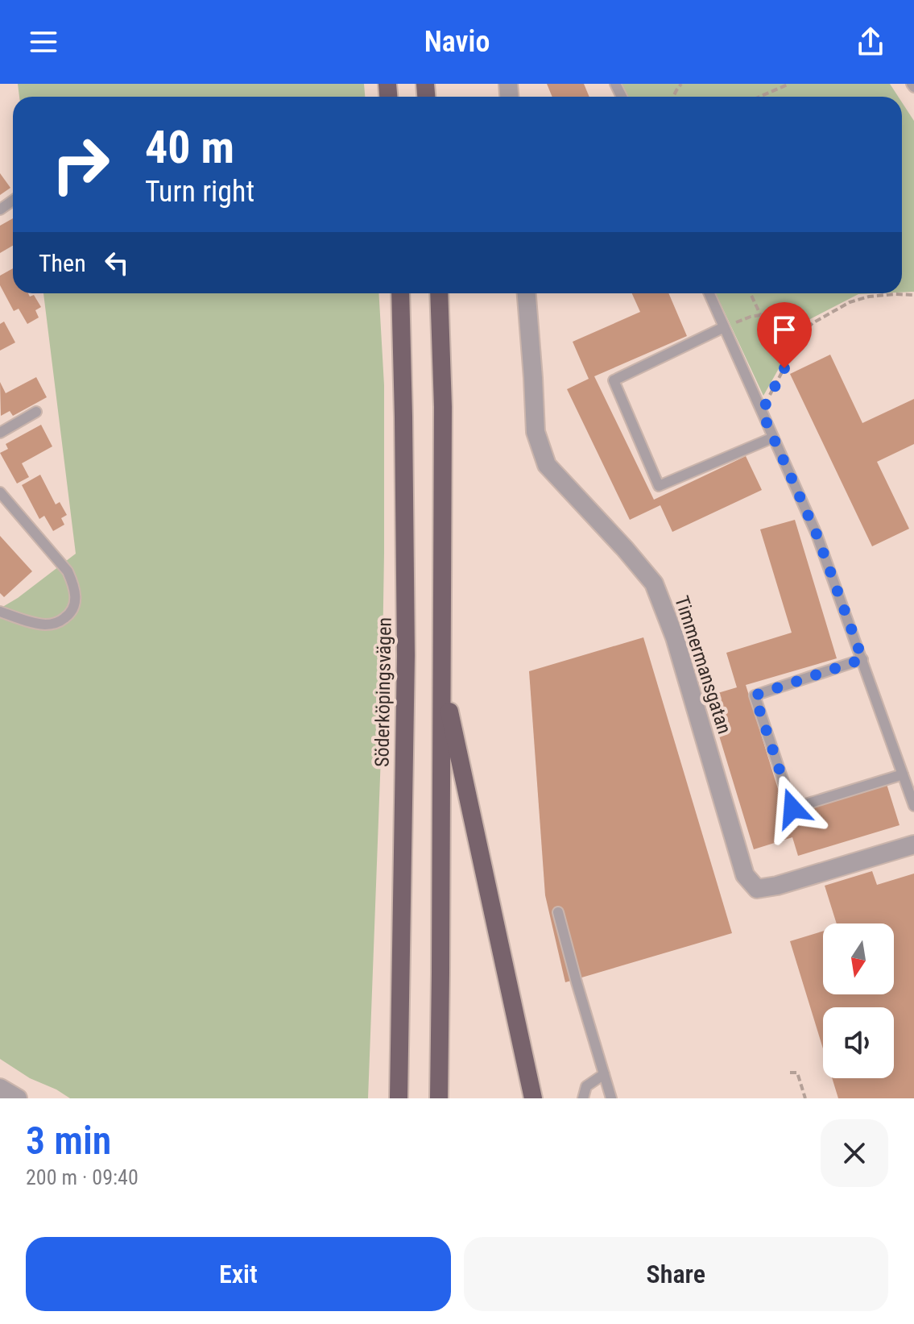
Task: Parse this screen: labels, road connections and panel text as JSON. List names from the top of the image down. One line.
{"streets":{"highway":["Söderköpingsvägen"],"street":["Timmermansgatan"]},"north":"bottom","page":{"header":"Navio","turn":["40 m","Turn right"],"then":"Then","heading":["3 min","200 m · 09:40"],"buttons":["Exit","Share"]}}
